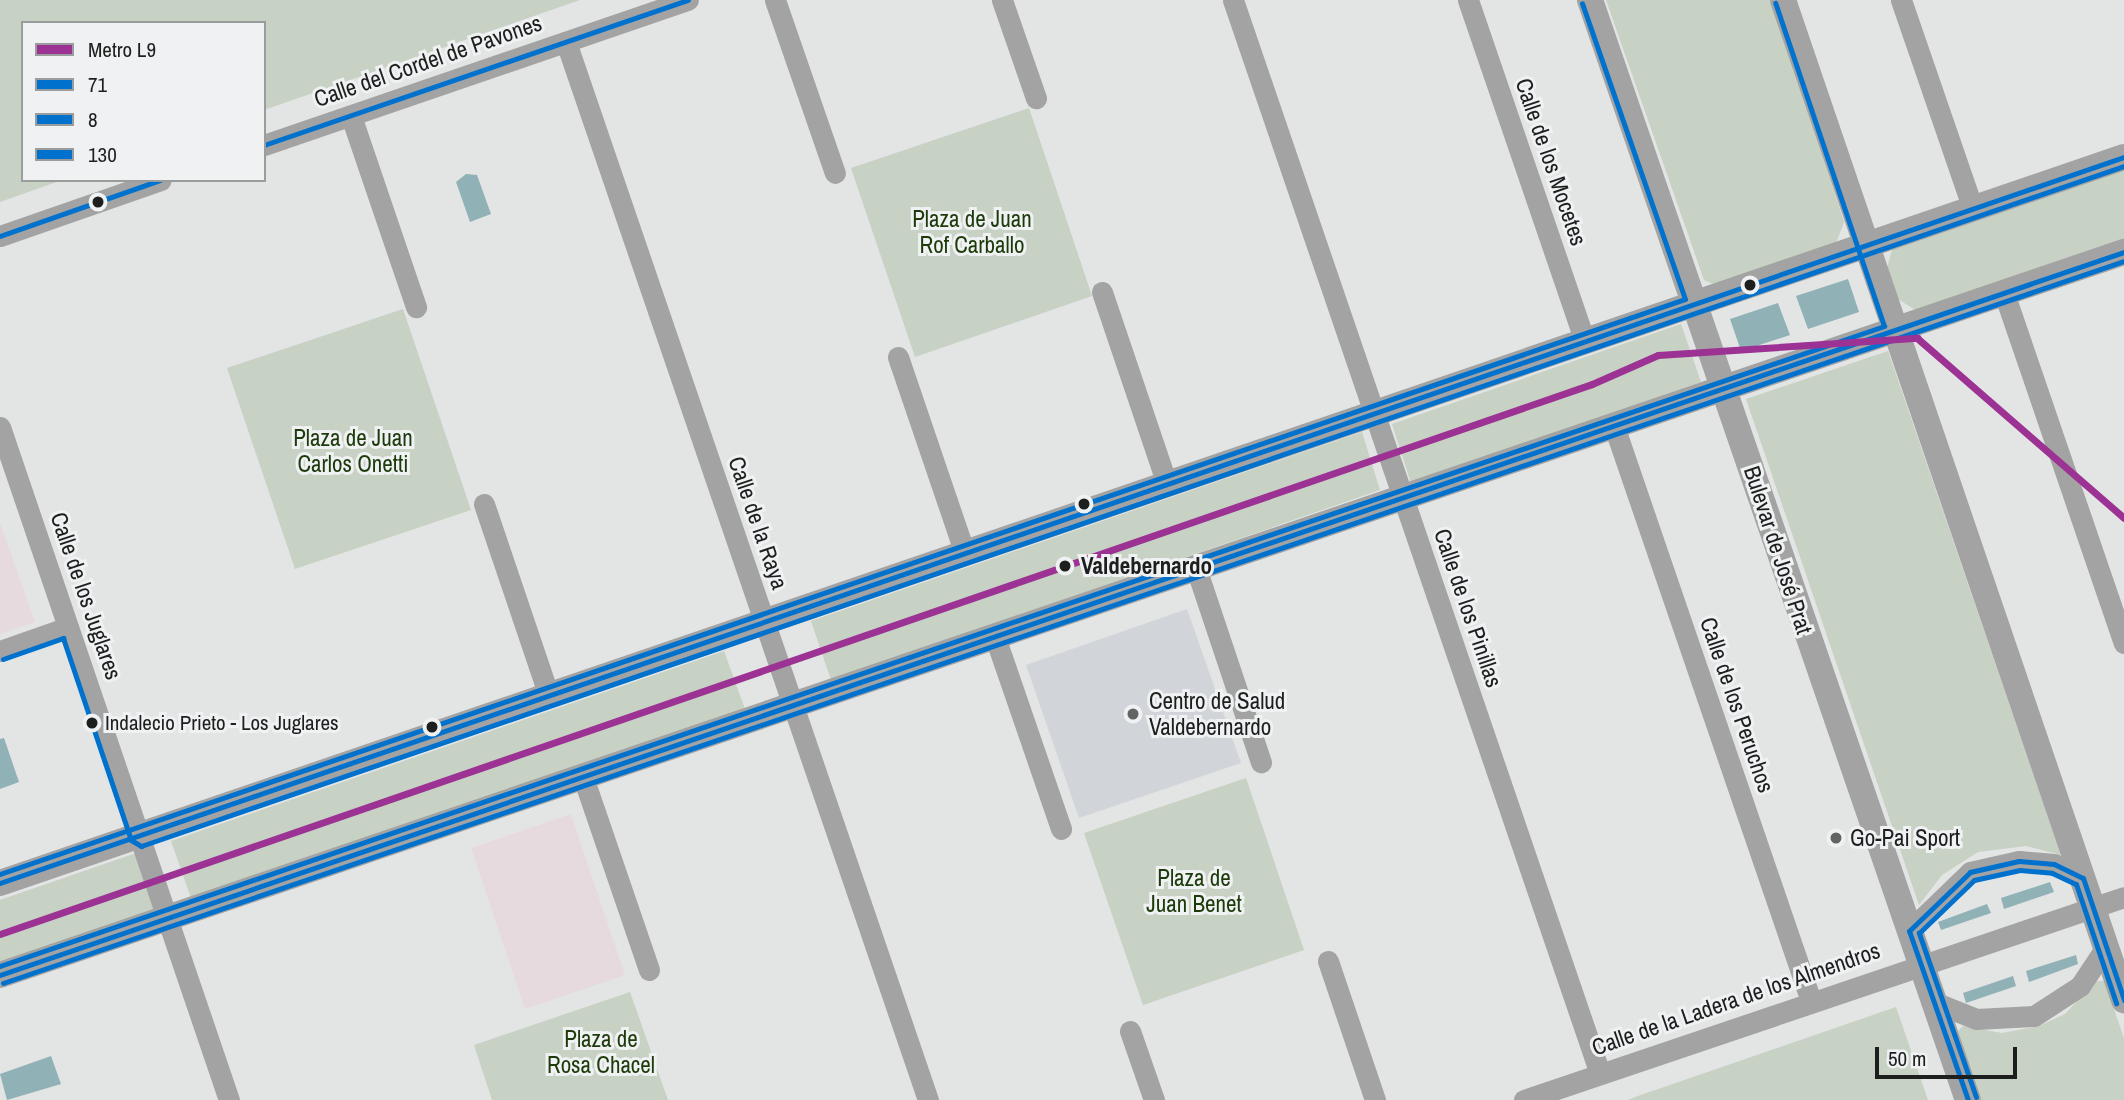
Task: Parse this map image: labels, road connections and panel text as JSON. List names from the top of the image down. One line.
{"streets":{"street":["Calle del Cordel de Pavones","Calle de los Mocetes","Calle de la Raya","Bulevar de José Prat","Calle de los Juglares","Calle de los Pinillas","Calle de los Peruchos","Calle de la Ladera de los Almendros"]},"crossings":[["Calle del Cordel de Pavones","Calle de la Raya"],["Bulevar de José Prat","Calle de la Ladera de los Almendros"],["Calle de los Pinillas","Calle de la Ladera de los Almendros"],["Calle de los Peruchos","Calle de la Ladera de los Almendros"]],"parks":["Plaza de Juan Rof Carballo","Plaza de Juan Carlos Onetti","Plaza de Juan Benet","Plaza de Rosa Chacel"],"places":["Valdebernardo","Centro de Salud Valdebernardo","Indalecio Prieto - Los Juglares","Go-Pai Sport"],"lines":["transit line 71","transit line 130","transit line 8","metro line L9"],"legend":["Metro L9","71","8","130"],"scale_bar":"50 m"}
